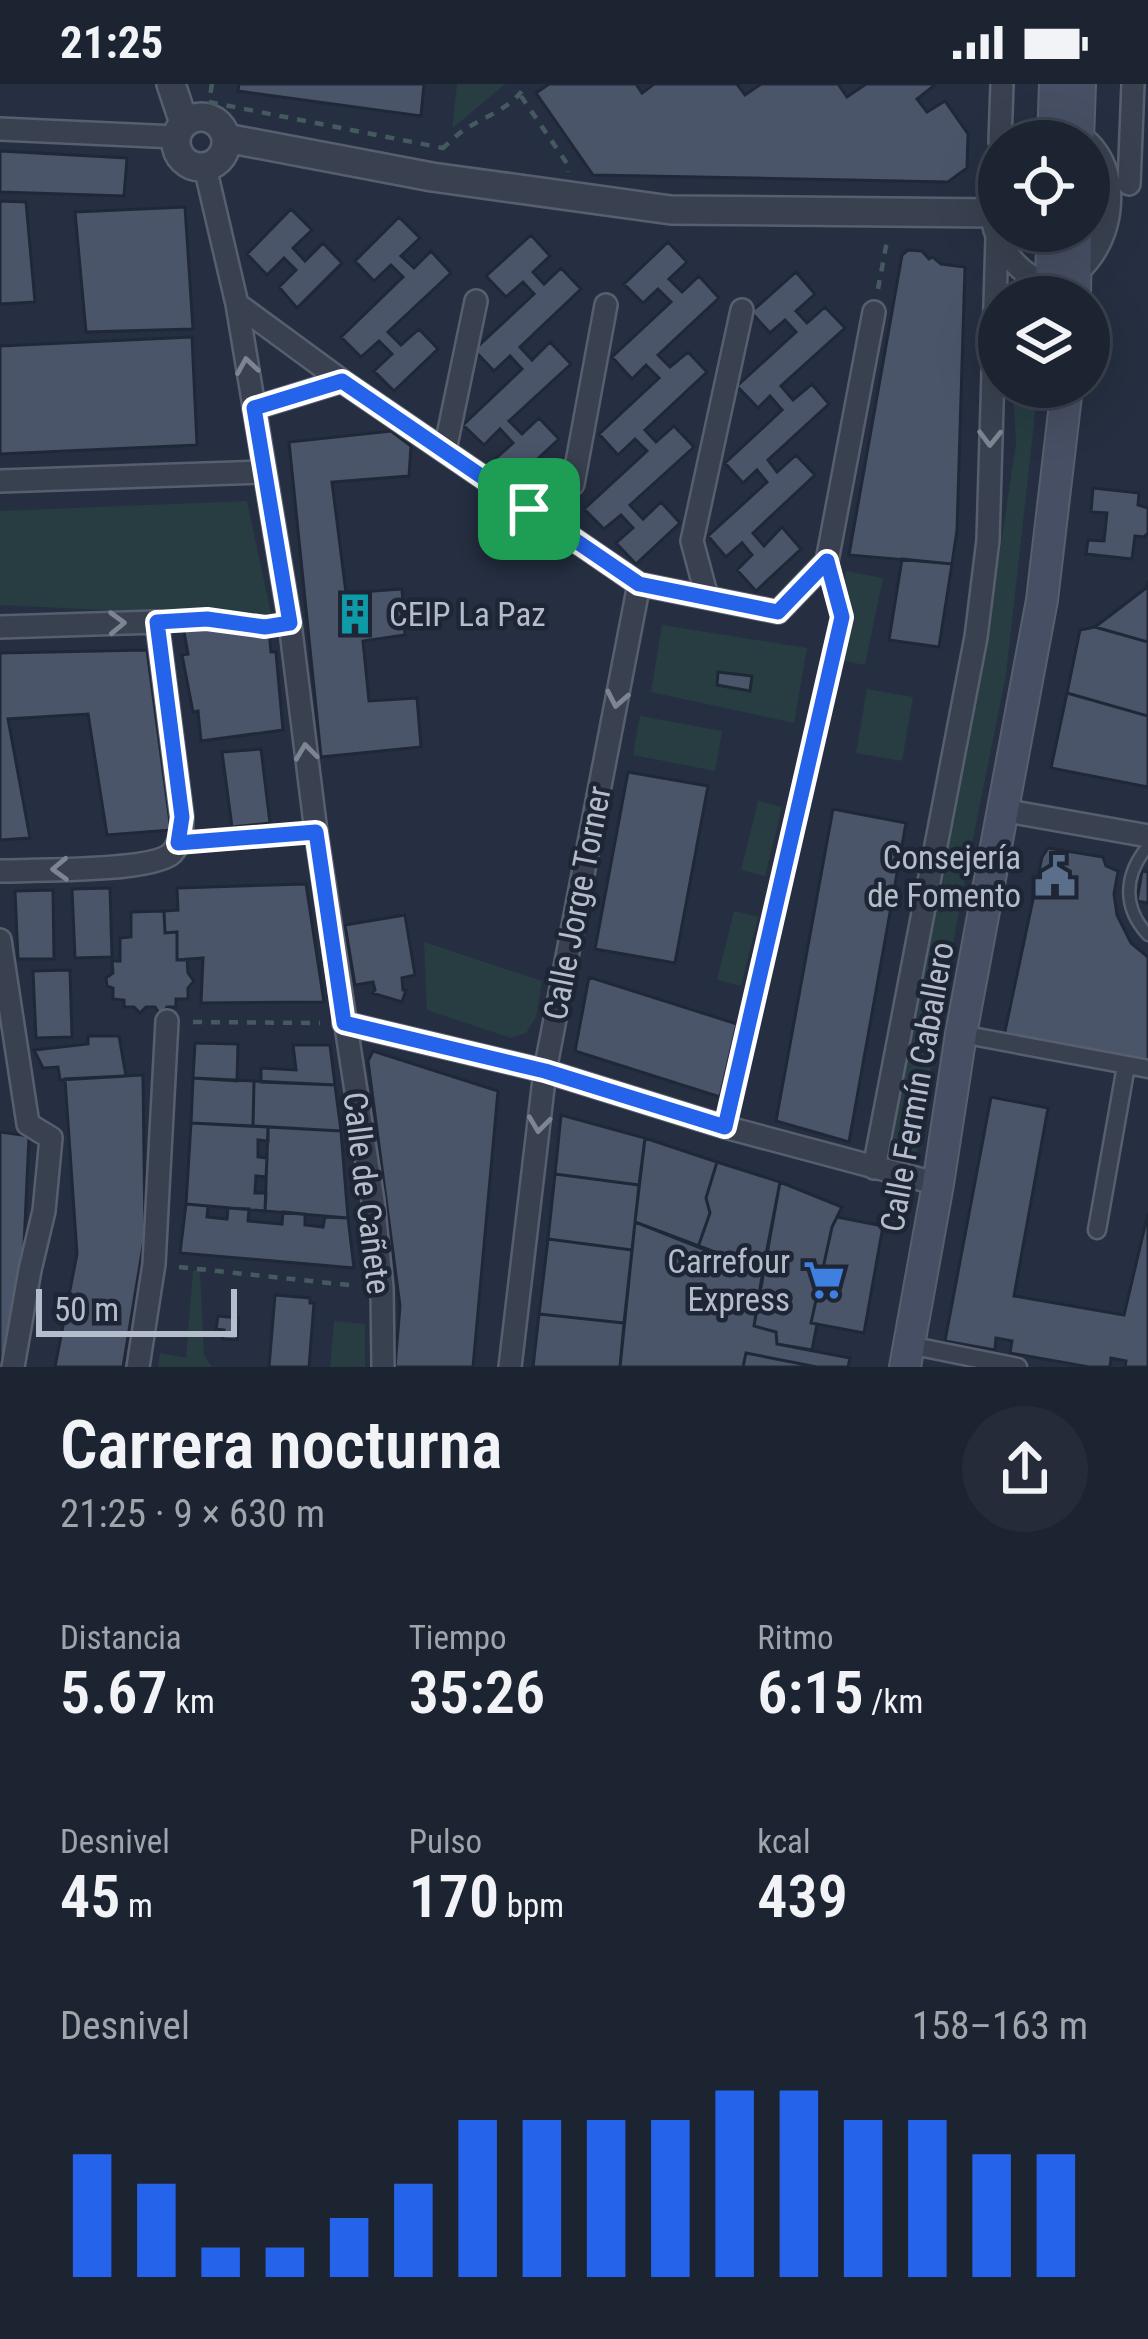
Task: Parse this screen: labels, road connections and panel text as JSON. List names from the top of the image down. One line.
{"streets":{"main road":["Calle Fermín Caballero"],"street":["Calle Jorge Torner","Calle de Cañete"]},"one_way":["Calle Jorge Torner"],"places":{"building":["CEIP La Paz"],"public building":["Consejería de Fomento"],"supermarket":["Carrefour Express"]},"scale_bar":"50 m","page":{"status":"21:25","scale":"50 m","heading":["Carrera nocturna","21:25 · 9 × 630 m"],"stats":[["Distancia","5.67 km"],["Tiempo","35:26"],["Ritmo","6:15 /km"],["Desnivel","45 m"],["Pulso","170 bpm"],["kcal","439"]],"chart":["Desnivel","158–163 m"]}}
